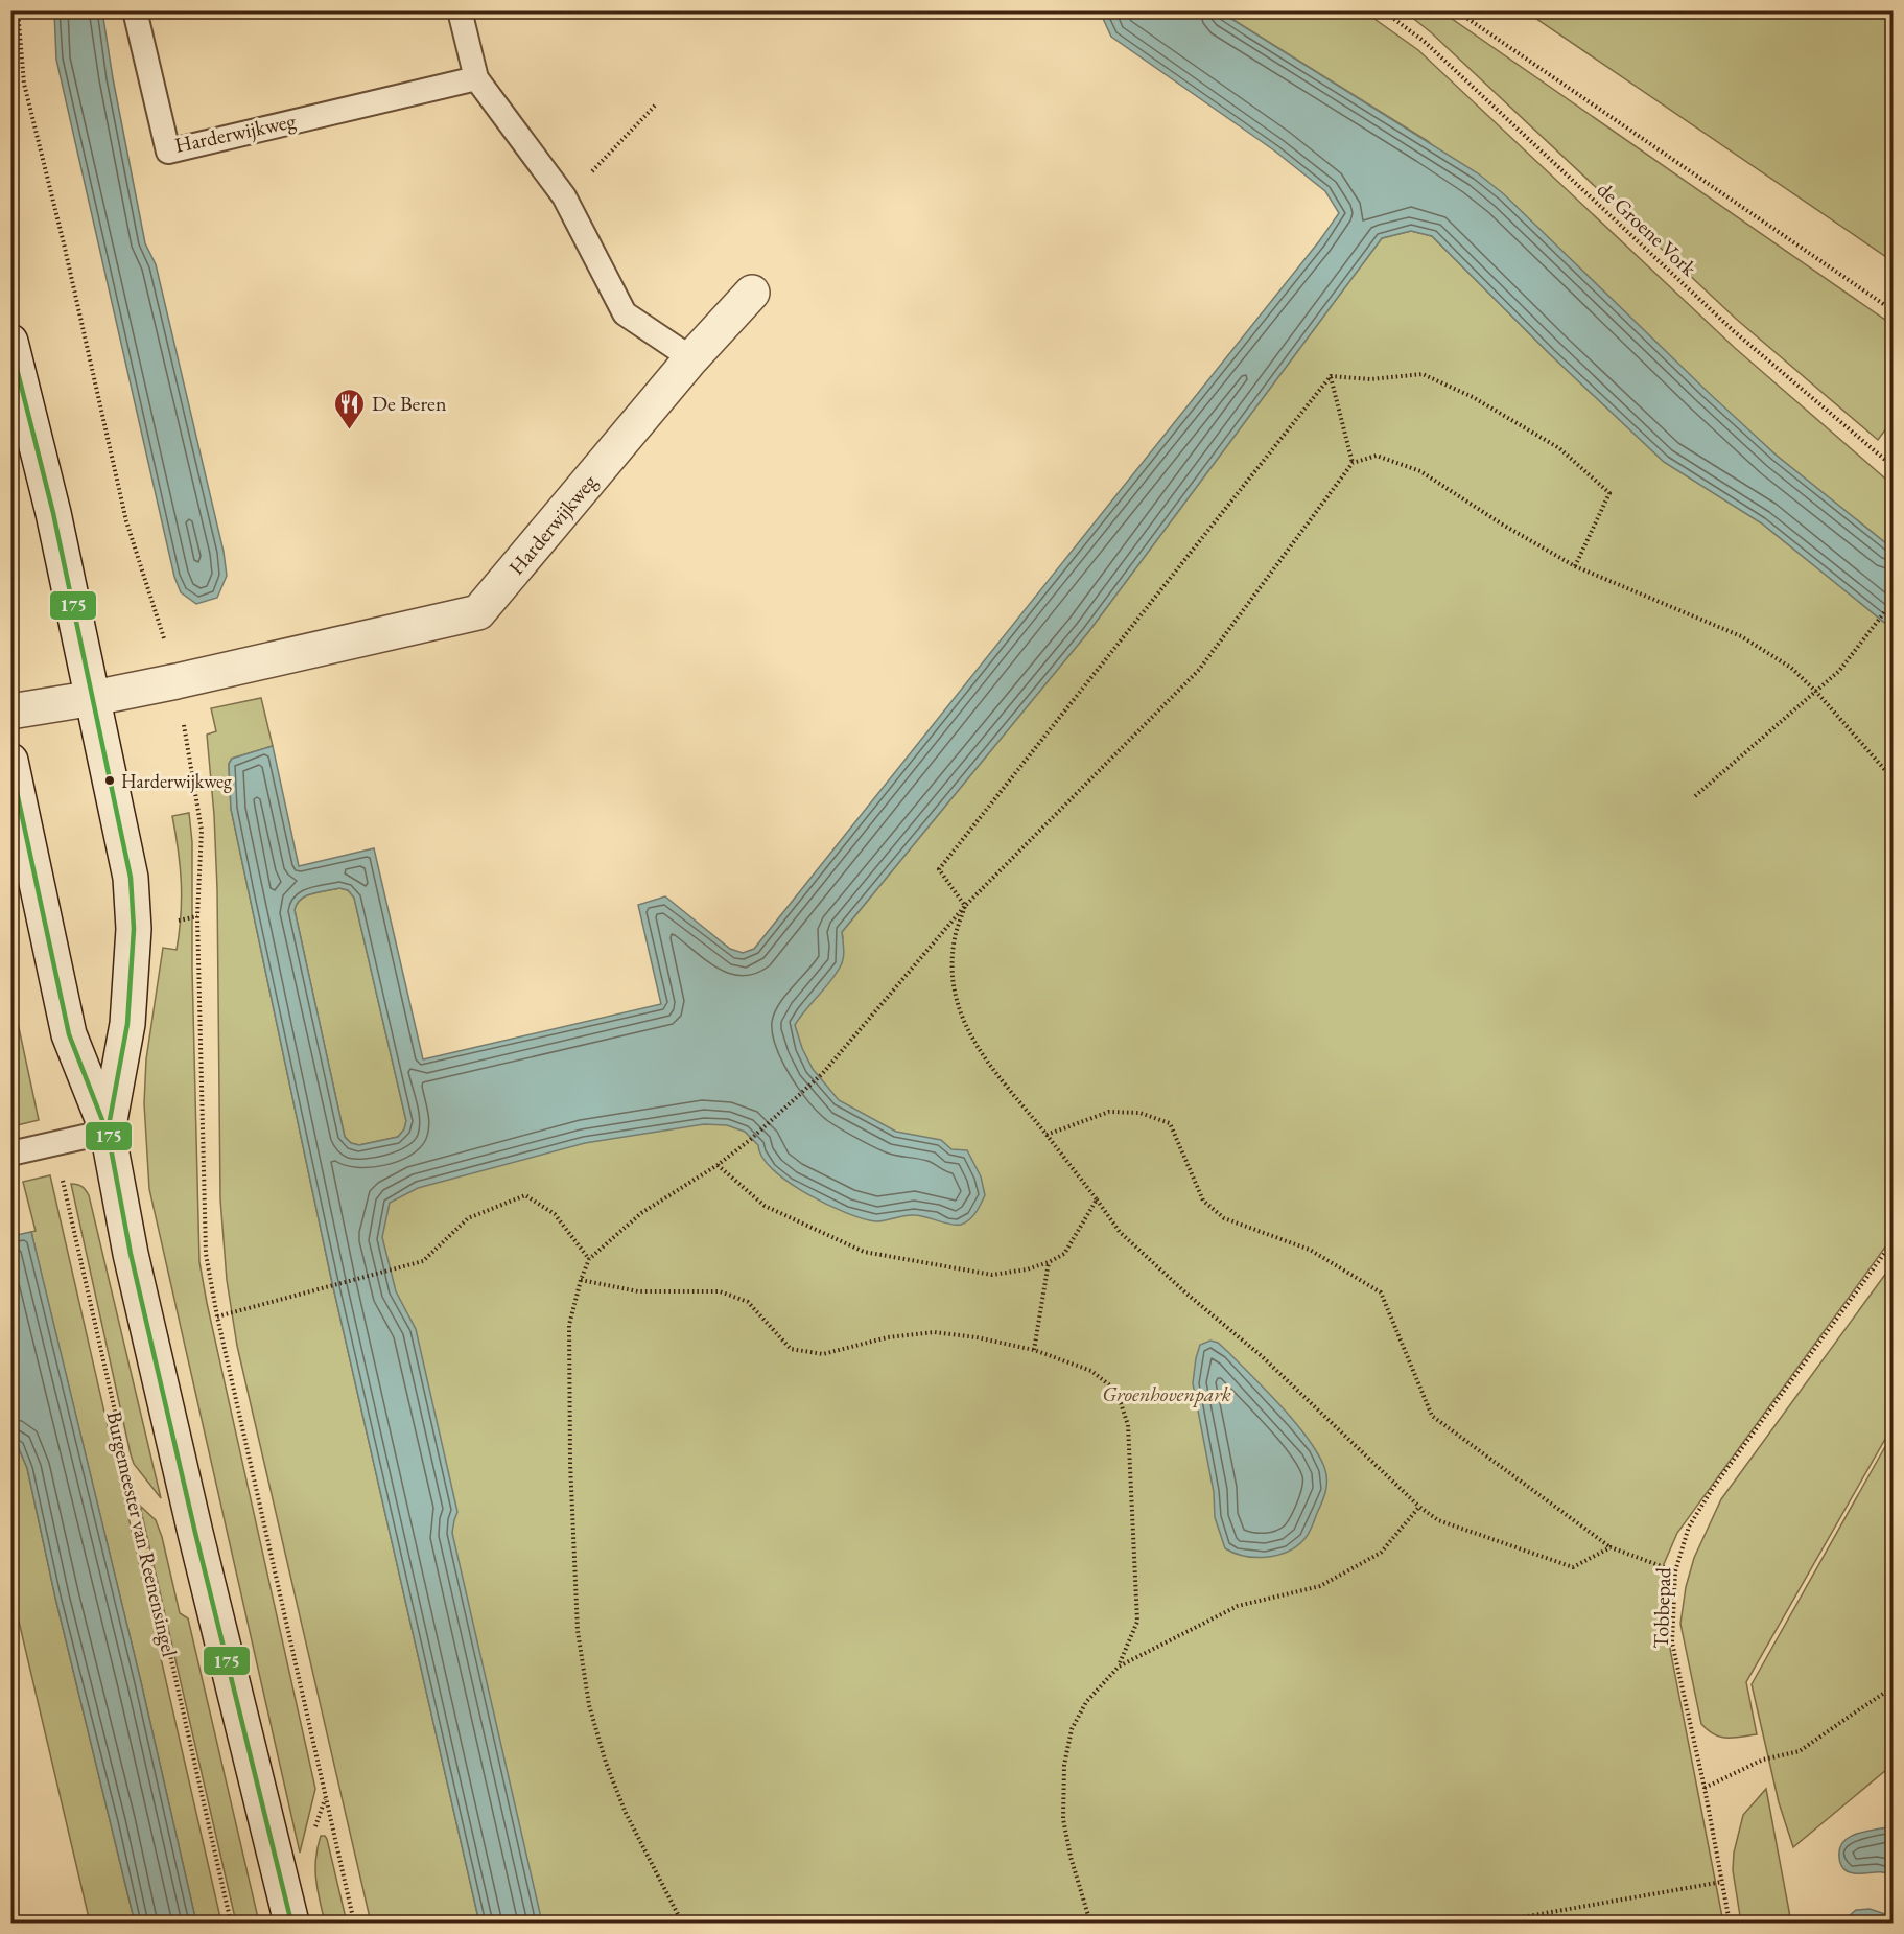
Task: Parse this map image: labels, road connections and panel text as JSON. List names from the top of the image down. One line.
{"streets":{"main road":["Harderwijkweg"],"path":["de Groene Vork","Burgemeester van Reenensingel","Tobbepad"]},"parks":["Groenhovenpark"],"places":{"restaurant":["De Beren"],"other":["Harderwijkweg"]},"lines":["transit line 175"]}
